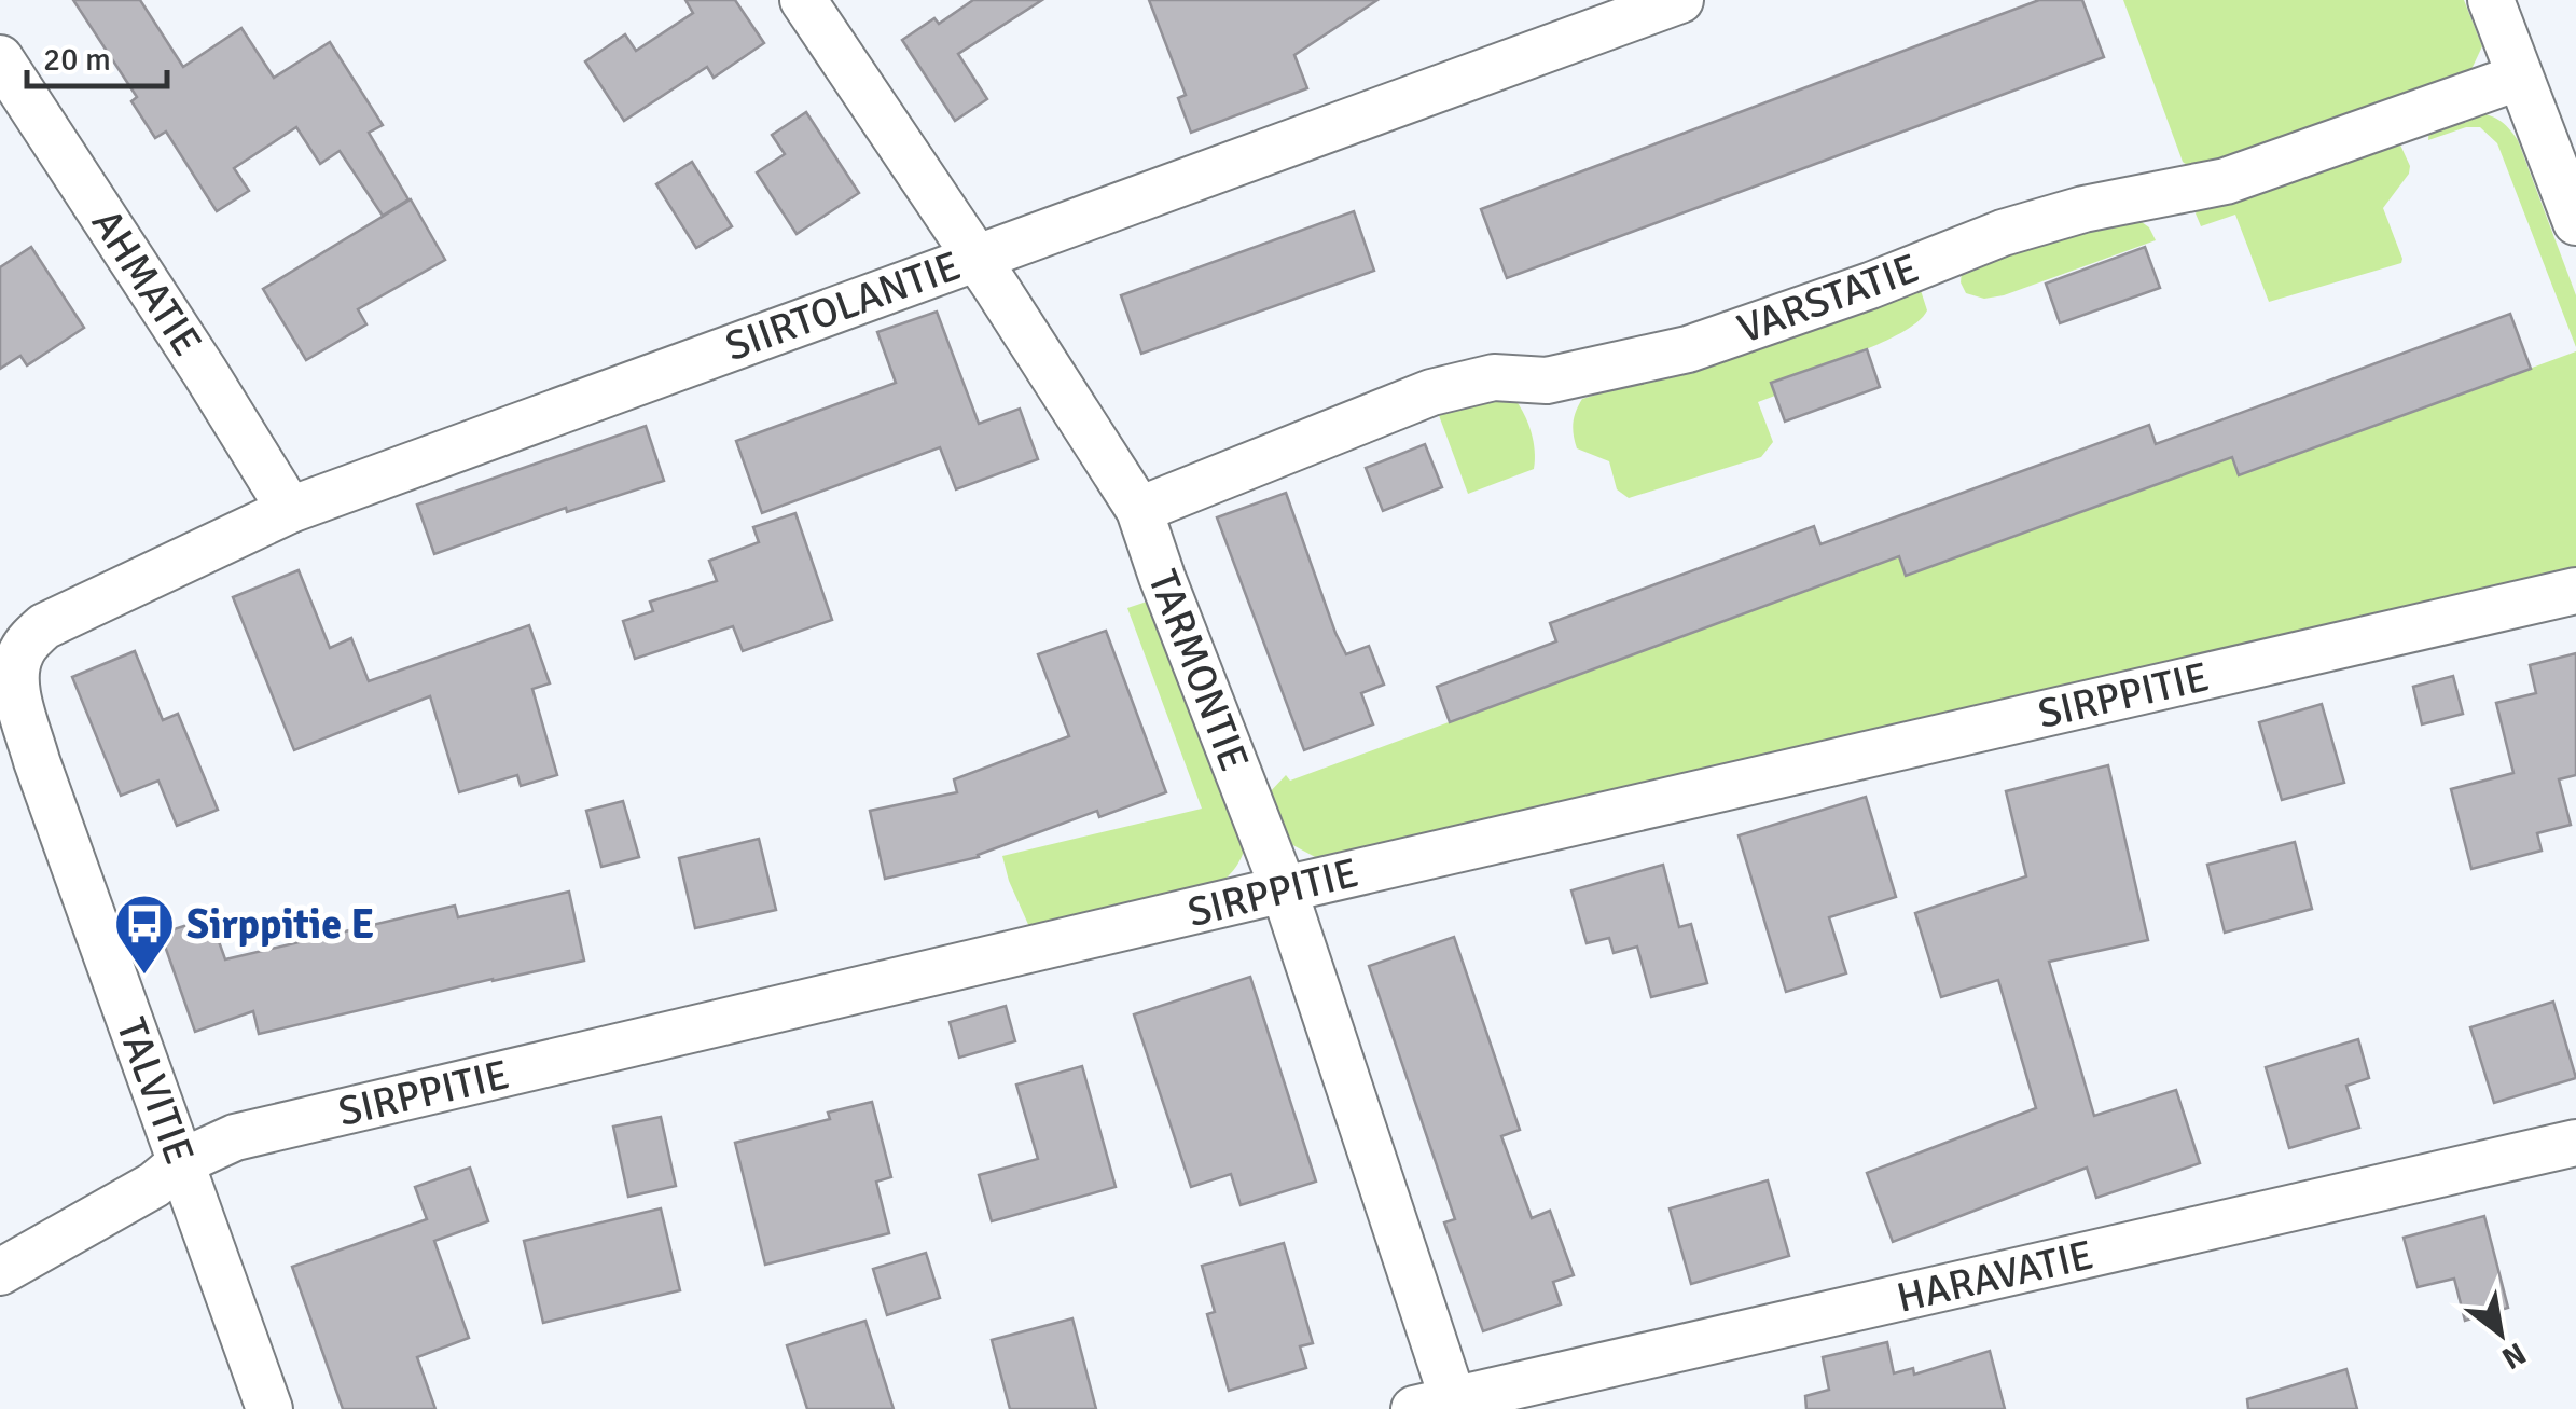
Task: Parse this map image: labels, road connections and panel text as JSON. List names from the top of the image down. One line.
{"streets":{"street":["AHMATIE","VARSTATIE","SIIRTOLANTIE","TARMONTIE","SIRPPITIE","TALVITIE","HARAVATIE"]},"crossings":[["AHMATIE","SIIRTOLANTIE"],["VARSTATIE","TARMONTIE"],["SIIRTOLANTIE","TARMONTIE"],["SIIRTOLANTIE","TALVITIE"],["TARMONTIE","SIRPPITIE"],["TARMONTIE","HARAVATIE"],["SIRPPITIE","TALVITIE"]],"places":{"bus stop":["Sirppitie E"]},"scale_bar":"20 m","north":"bottom right"}
